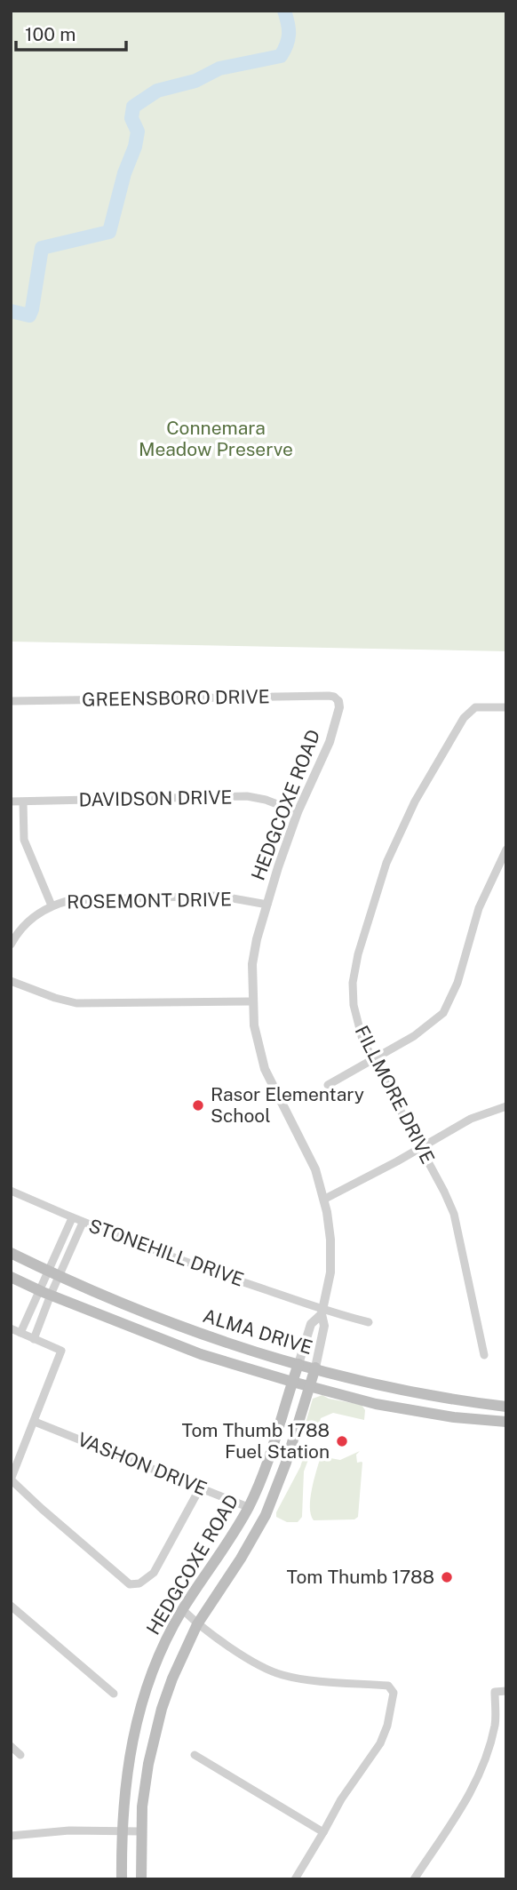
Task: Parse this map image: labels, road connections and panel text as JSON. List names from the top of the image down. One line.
{"streets":{"main road":["HEDGCOXE ROAD","ALMA DRIVE"],"street":["GREENSBORO DRIVE","DAVIDSON DRIVE","ROSEMONT DRIVE","FILLMORE DRIVE","STONEHILL DRIVE","VASHON DRIVE"]},"crossings":[["GREENSBORO DRIVE","HEDGCOXE ROAD"],["DAVIDSON DRIVE","HEDGCOXE ROAD"],["HEDGCOXE ROAD","ROSEMONT DRIVE"],["HEDGCOXE ROAD","STONEHILL DRIVE"],["HEDGCOXE ROAD","ALMA DRIVE"],["HEDGCOXE ROAD","VASHON DRIVE"]],"parks":["Connemara Meadow Preserve"],"places":["Rasor Elementary School","Tom Thumb 1788 Fuel Station","Tom Thumb 1788"],"scale_bar":"100 m"}
